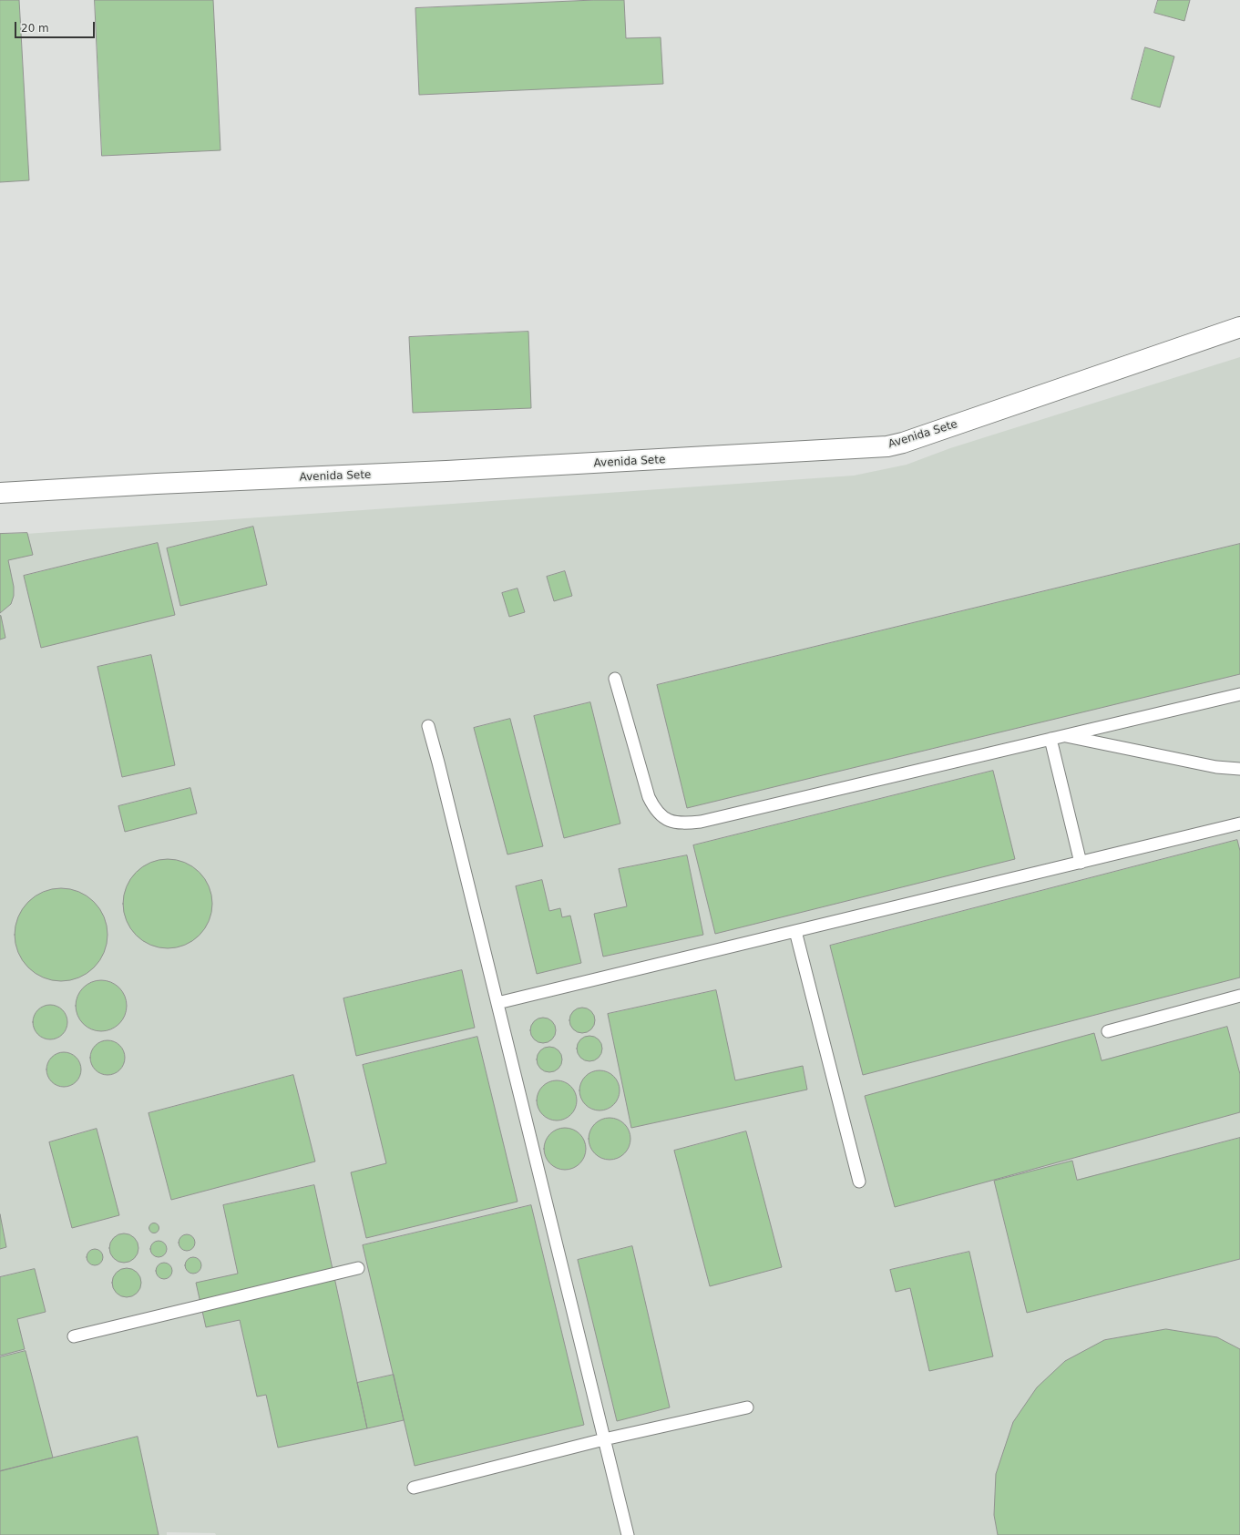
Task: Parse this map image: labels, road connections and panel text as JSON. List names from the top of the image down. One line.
{"streets":{"street":["Avenida Sete"]},"scale_bar":"20 m"}
